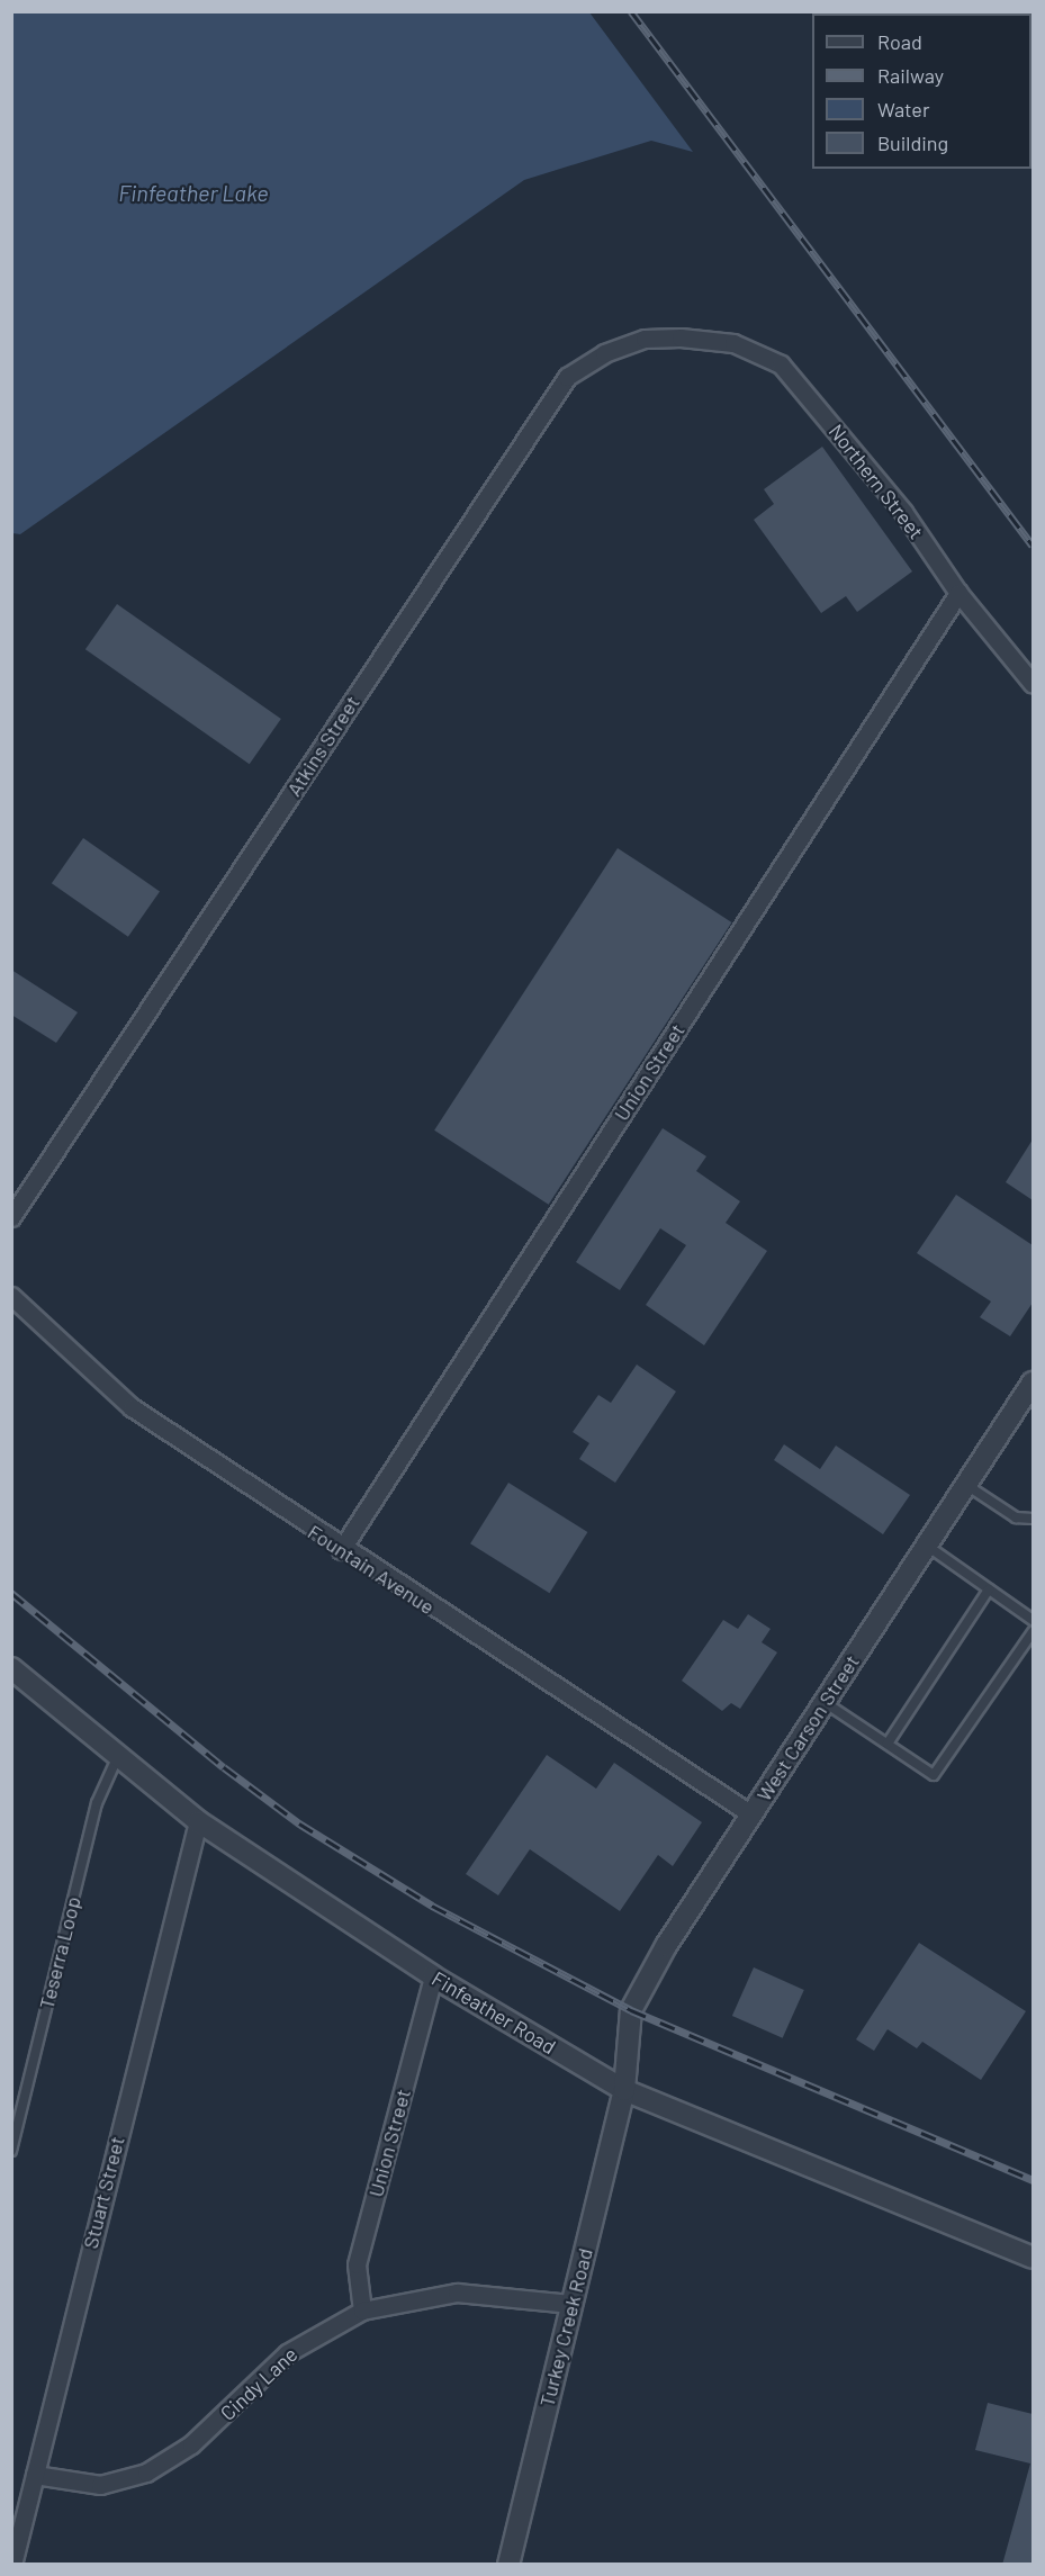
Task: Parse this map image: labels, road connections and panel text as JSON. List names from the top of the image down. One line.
{"streets":{"street":["Northern Street","Atkins Street","Union Street","Fountain Avenue","West Carson Street","Finfeather Road","Stuart Street","Turkey Creek Road","Cindy Lane"],"lane":["Teserra Loop"]},"crossings":[["Northern Street","Atkins Street"],["Northern Street","Union Street"],["Union Street","Fountain Avenue"],["Union Street","Finfeather Road"],["Union Street","Cindy Lane"],["Fountain Avenue","West Carson Street"],["West Carson Street","Finfeather Road"],["West Carson Street","Turkey Creek Road"],["Teserra Loop","Finfeather Road"],["Finfeather Road","Stuart Street"],["Finfeather Road","Turkey Creek Road"],["Stuart Street","Cindy Lane"],["Turkey Creek Road","Cindy Lane"]],"water":["Finfeather Lake"],"legend":["Road","Railway","Water","Building"]}
